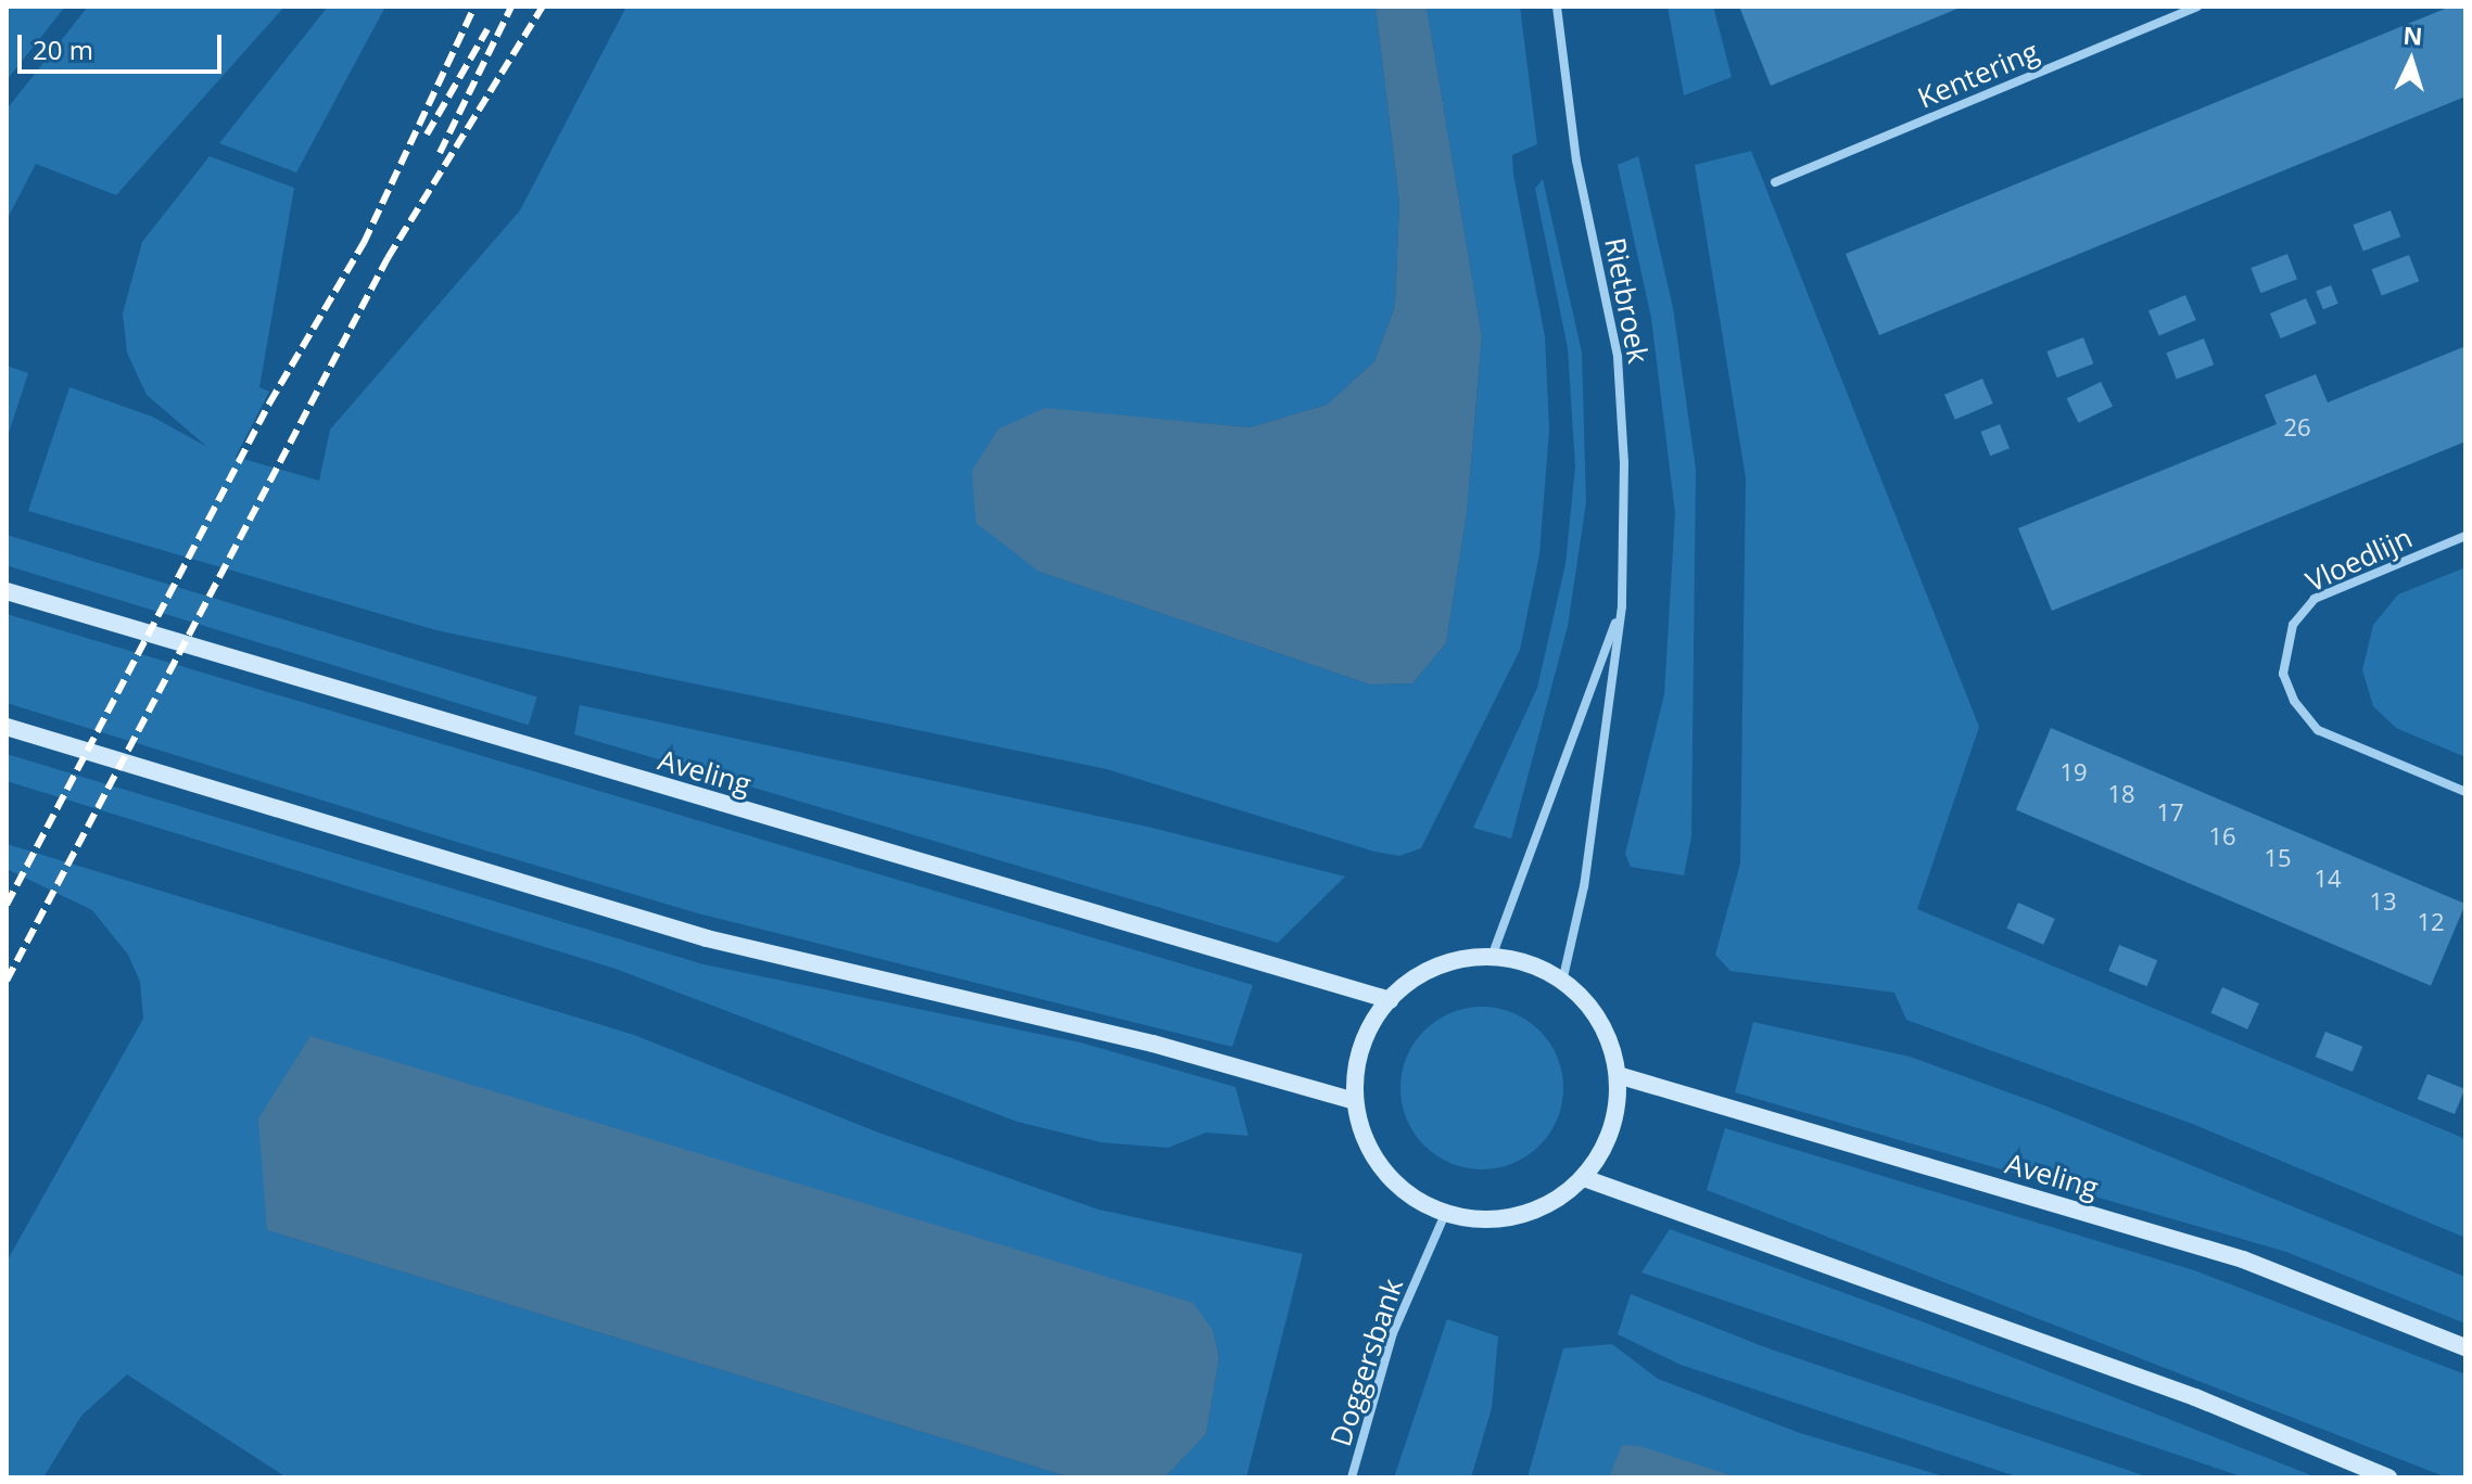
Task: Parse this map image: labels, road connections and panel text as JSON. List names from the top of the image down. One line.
{"streets":{"main road":["Aveling"],"street":["Kentering","Rietbroek","Vloedlijn","Doggersbank"]},"crossings":[["Rietbroek","Aveling"],["Rietbroek","Doggersbank"],["Aveling","Doggersbank"]],"house_numbers":["26","19","18","17","16","15","14","13","12"],"scale_bar":"20 m","north":"top"}
